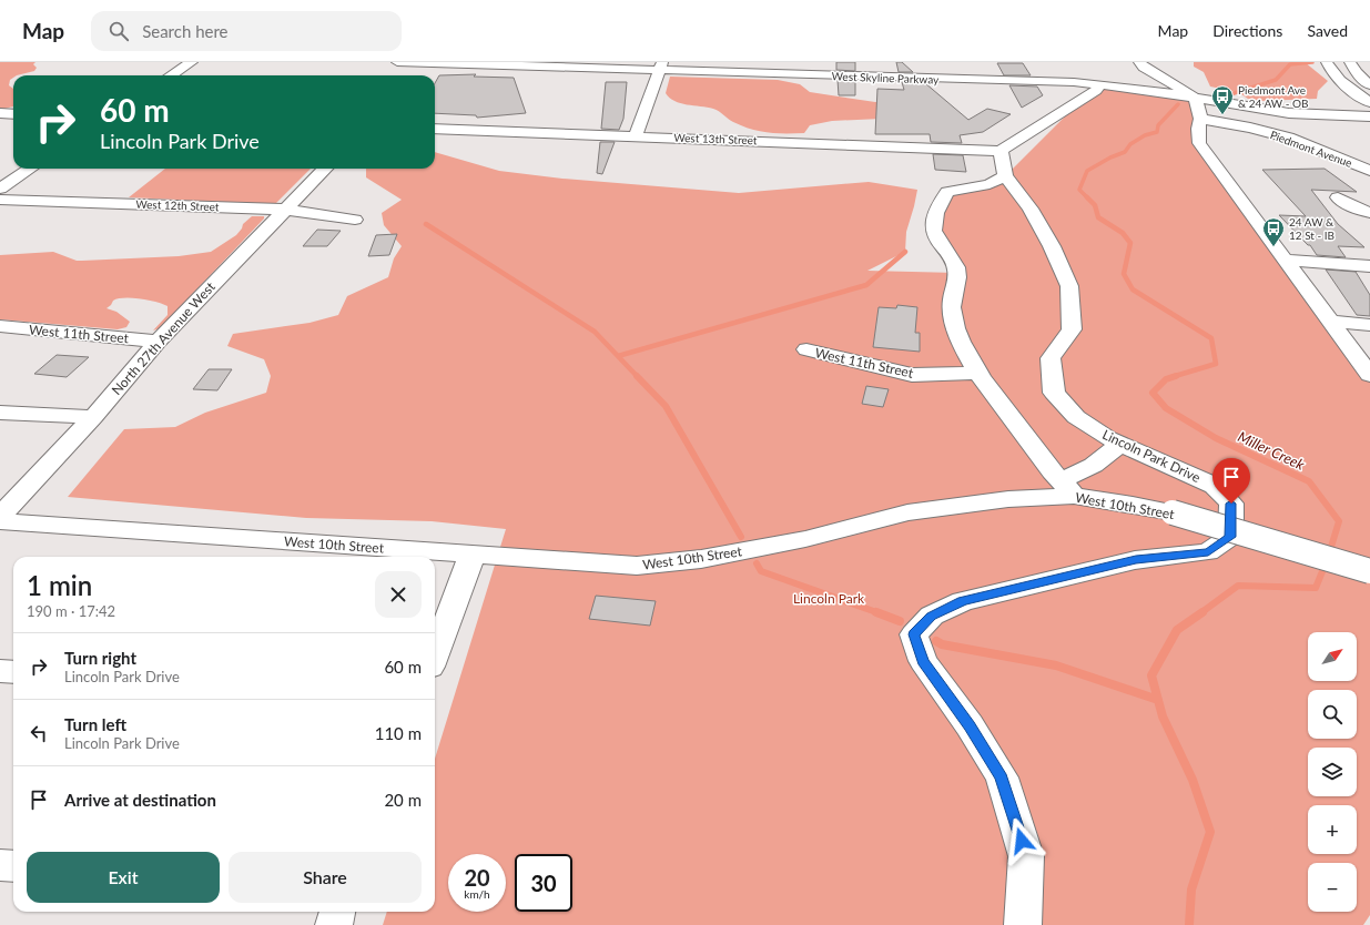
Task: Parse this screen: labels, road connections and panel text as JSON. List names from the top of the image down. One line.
{"streets":{"main road":["West Skyline Parkway","West 13th Street","Piedmont Avenue","West 12th Street","West 11th Street","North 27th Avenue West","Lincoln Park Drive","West 10th Street"]},"crossings":[["West 13th Street","Lincoln Park Drive"],["West 12th Street","North 27th Avenue West"],["West 11th Street","North 27th Avenue West"]],"water":["Miller Creek"],"parks":["Lincoln Park"],"places":{"bus stop":["Piedmont Ave & 24 AW - OB","24 AW & 12 St - IB"]},"north":"top right","page":{"header":"Map","search":"Search here","nav":["Map","Directions","Saved"],"turn":["60 m","Lincoln Park Drive"],"heading":["1 min","190 m · 17:42"],"map_buttons":["+","−"],"list":[{"name":"Turn right","note":"Lincoln Park Drive","value":"60 m"},{"name":"Turn left","note":"Lincoln Park Drive","value":"110 m"},{"name":"Arrive at destination","value":"20 m"}],"buttons":["Exit","Share"],"speed":"20 km/h","limit":"30"}}
